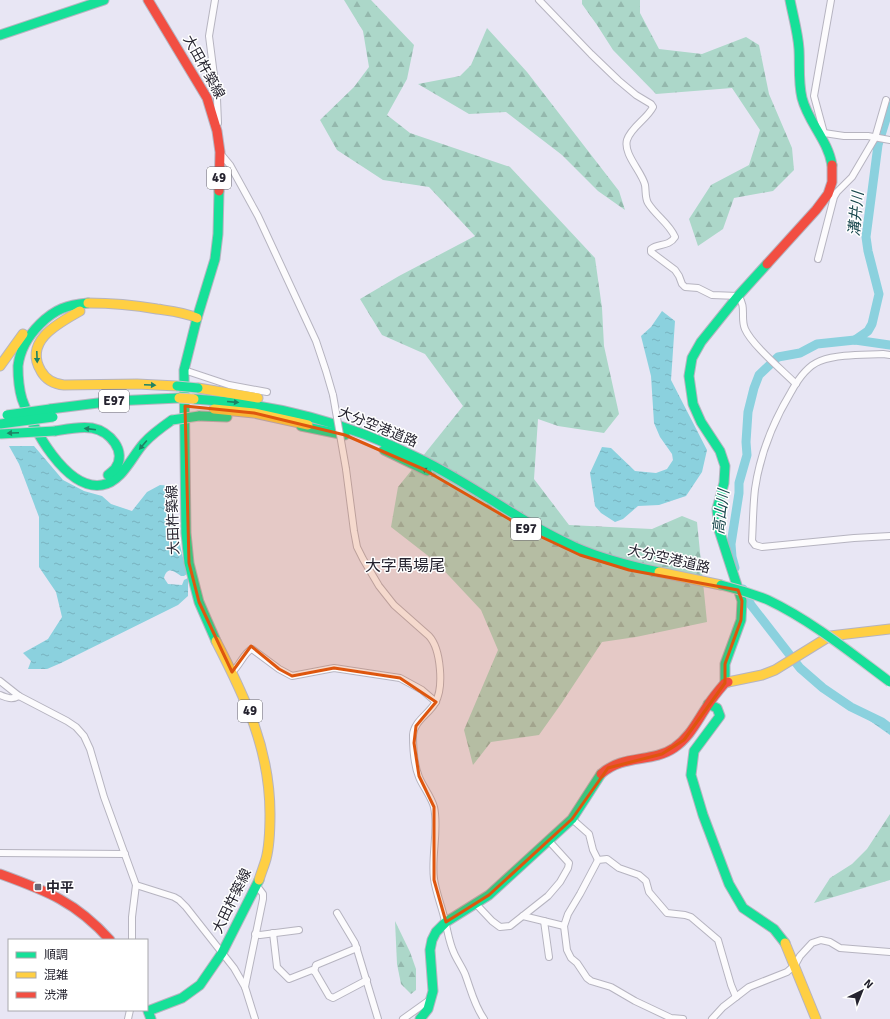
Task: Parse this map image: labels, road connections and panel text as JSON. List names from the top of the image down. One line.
{"streets":{"main road":["大田杵築線","49","E97","大分空港道路"]},"districts":["大字馬場尾"],"water":["溝井川","高山川"],"places":{"transit":["中平"]},"legend":["順調","混雑","渋滞"],"north":"top right"}
